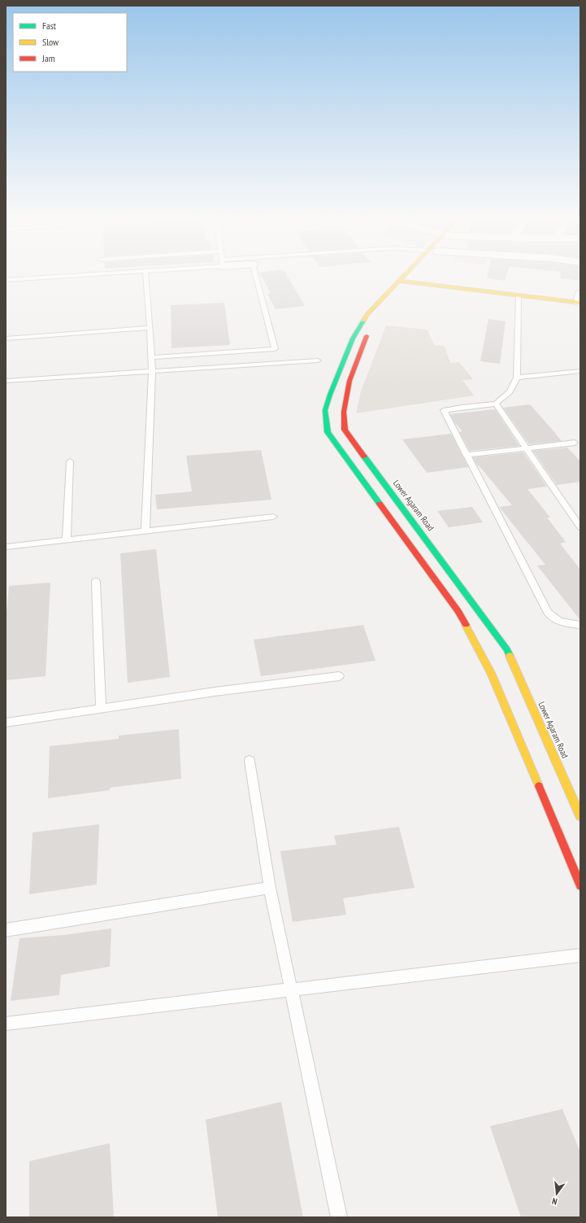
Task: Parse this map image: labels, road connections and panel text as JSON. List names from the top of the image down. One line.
{"streets":{"main road":["Lower Agaram Road"]},"legend":["Fast","Slow","Jam"],"north":"bottom"}
